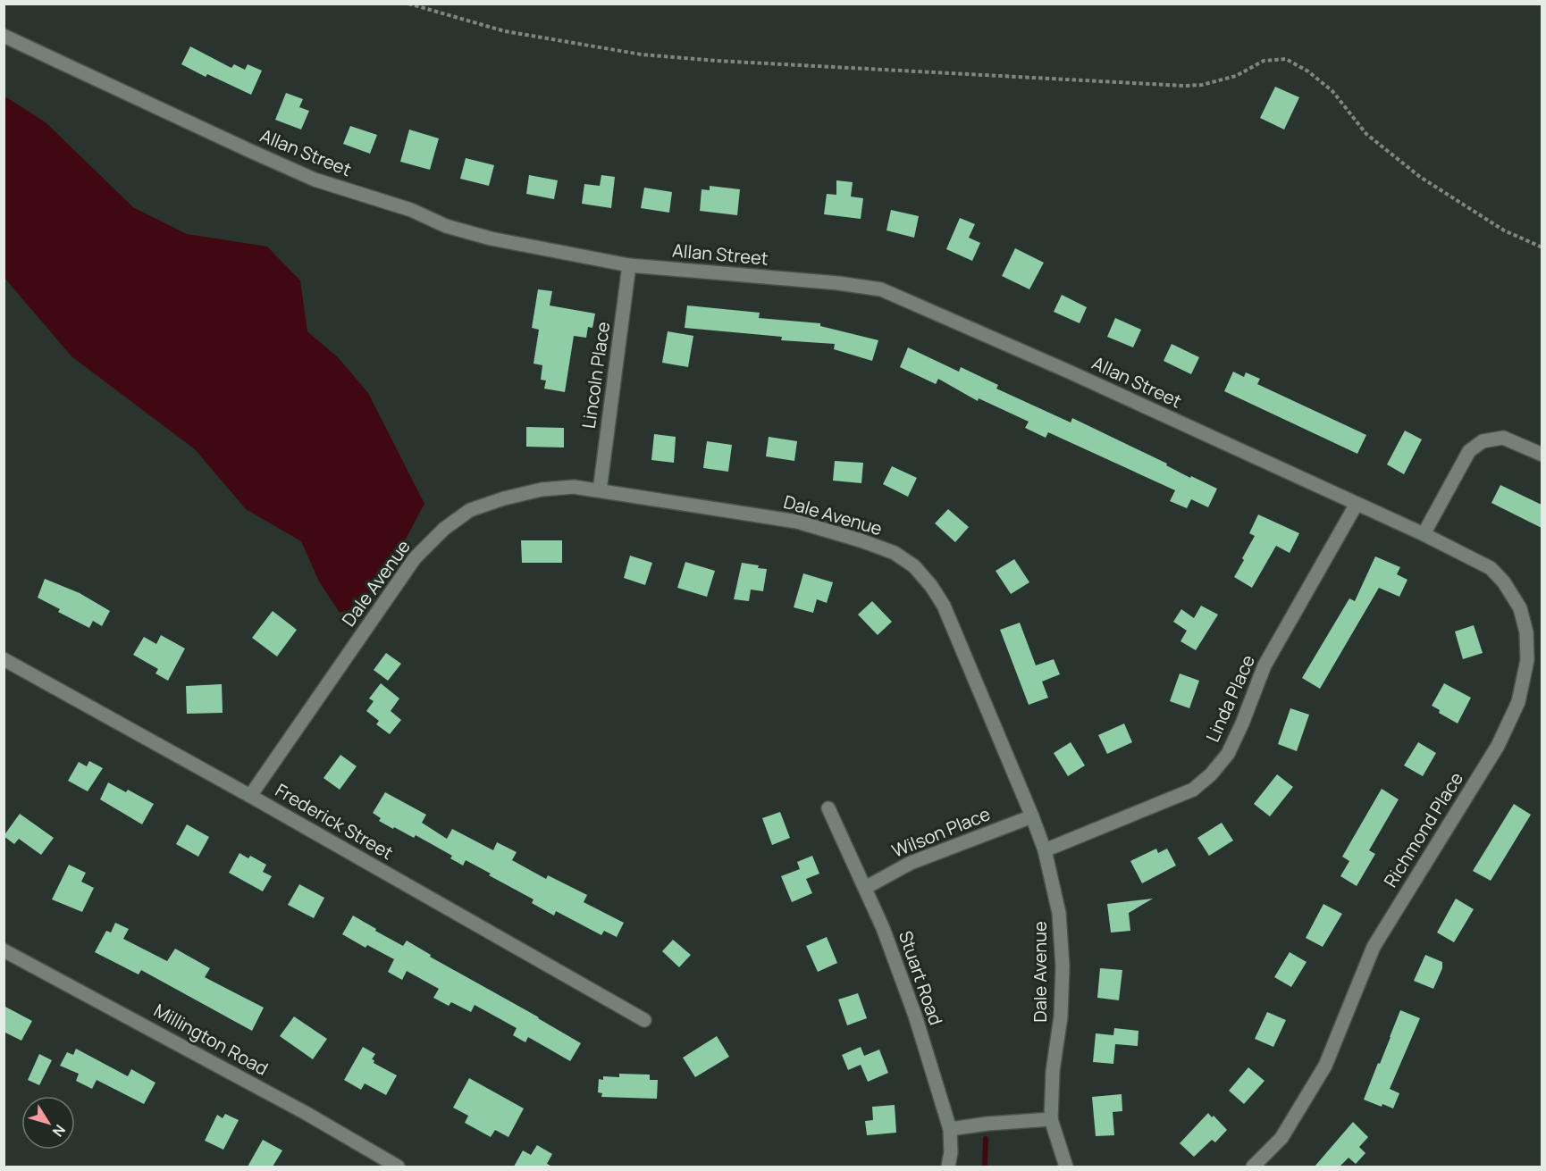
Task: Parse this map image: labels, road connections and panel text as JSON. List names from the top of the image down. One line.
{"streets":{"street":["Allan Street","Lincoln Place","Dale Avenue","Linda Place","Frederick Street","Richmond Place","Wilson Place","Stuart Road","Millington Road"]},"crossings":[["Allan Street","Lincoln Place"],["Allan Street","Linda Place"],["Allan Street","Richmond Place"],["Lincoln Place","Dale Avenue"],["Dale Avenue","Linda Place"],["Dale Avenue","Frederick Street"],["Dale Avenue","Wilson Place"],["Wilson Place","Stuart Road"]],"north":"bottom right"}
